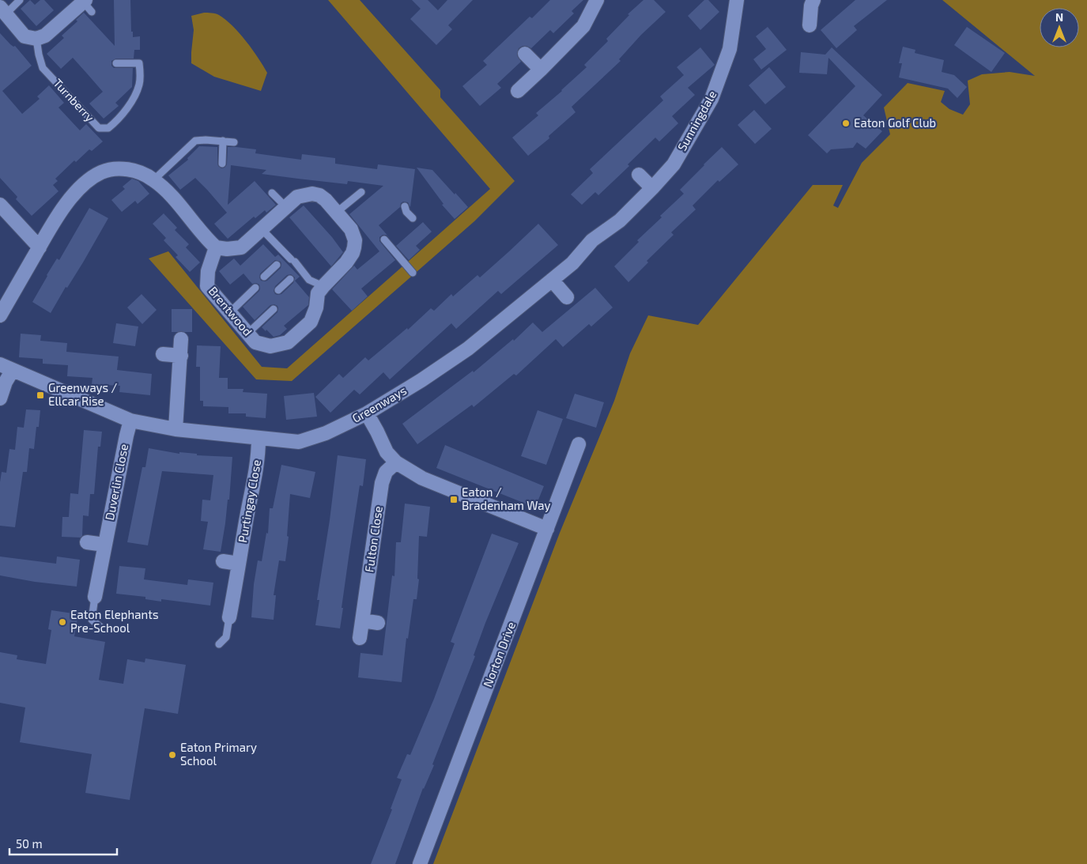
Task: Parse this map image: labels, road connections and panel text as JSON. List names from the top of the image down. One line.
{"streets":{"street":["Sunningdale","Brentwood","Greenways","Duverlin Close","Purtingay Close","Fulton Close","Norton Drive"],"lane":["Turnberry"]},"crossings":[["Sunningdale","Greenways"],["Greenways","Duverlin Close"],["Greenways","Purtingay Close"]],"places":{"other":["Eaton Golf Club","Eaton Elephants Pre-School","Eaton Primary School"],"transit":["Greenways / Ellcar Rise","Eaton / Bradenham Way"]},"scale_bar":"50 m","north":"top"}
